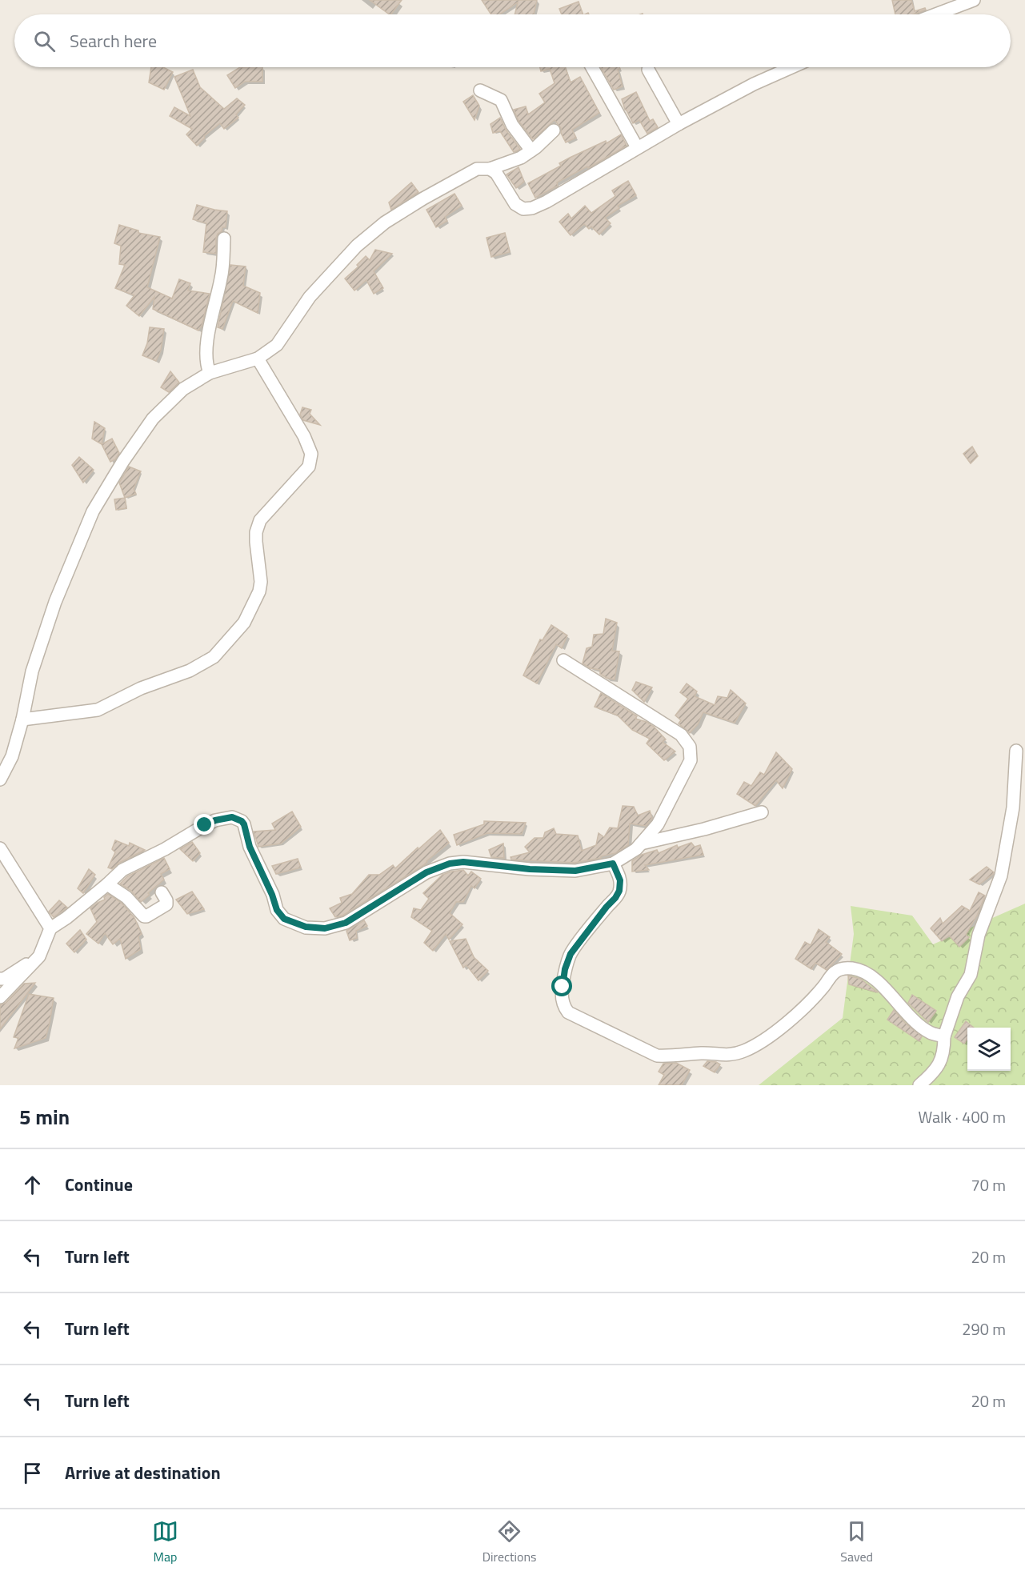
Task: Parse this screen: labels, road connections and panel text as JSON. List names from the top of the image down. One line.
{"page":{"search":"Search here","heading":["5 min","Walk · 400 m"],"list":[["Continue","70 m"],["Turn left","20 m"],["Turn left","290 m"],["Turn left","20 m"],"Arrive at destination"],"nav":["Map","Directions","Saved"]}}
